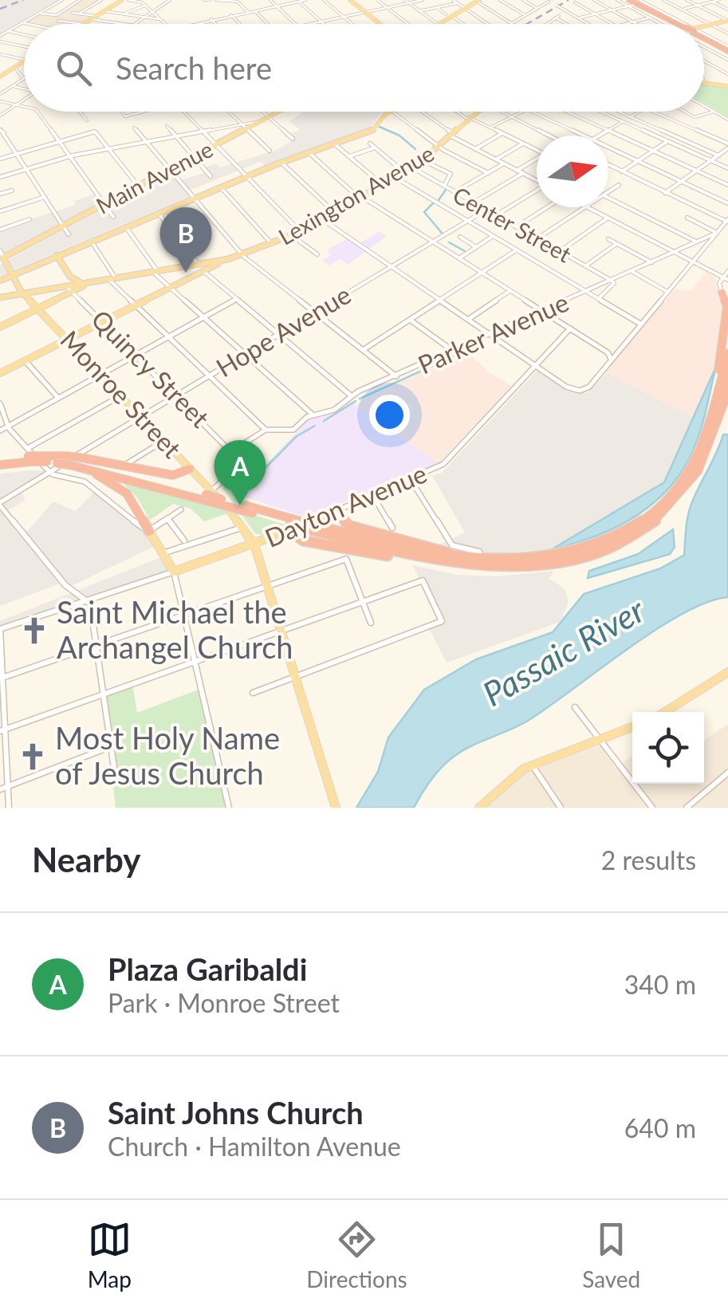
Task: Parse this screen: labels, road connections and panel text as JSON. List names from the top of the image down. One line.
{"streets":{"main road":["Main Avenue","Lexington Avenue","Quincy Street","Monroe Street","Dayton Avenue"],"street":["Center Street","Hope Avenue","Parker Avenue"]},"crossings":[["Main Avenue","Monroe Street"],["Lexington Avenue","Center Street"],["Lexington Avenue","Quincy Street"],["Lexington Avenue","Monroe Street"],["Center Street","Hope Avenue"],["Center Street","Parker Avenue"],["Hope Avenue","Quincy Street"],["Hope Avenue","Monroe Street"],["Parker Avenue","Quincy Street"],["Parker Avenue","Monroe Street"],["Monroe Street","Dayton Avenue"]],"water":["Passaic River"],"places":{"church":["Saint Michael the Archangel Church","Most Holy Name of Jesus Church"]},"north":"right","page":{"search":"Search here","pins":["B","A"],"heading":["Nearby","2 results"],"list":[{"mark":"A","name":"Plaza Garibaldi","note":"Park · Monroe Street","value":"340 m"},{"mark":"B","name":"Saint Johns Church","note":"Church · Hamilton Avenue","value":"640 m"}],"nav":["Map","Directions","Saved"]}}
